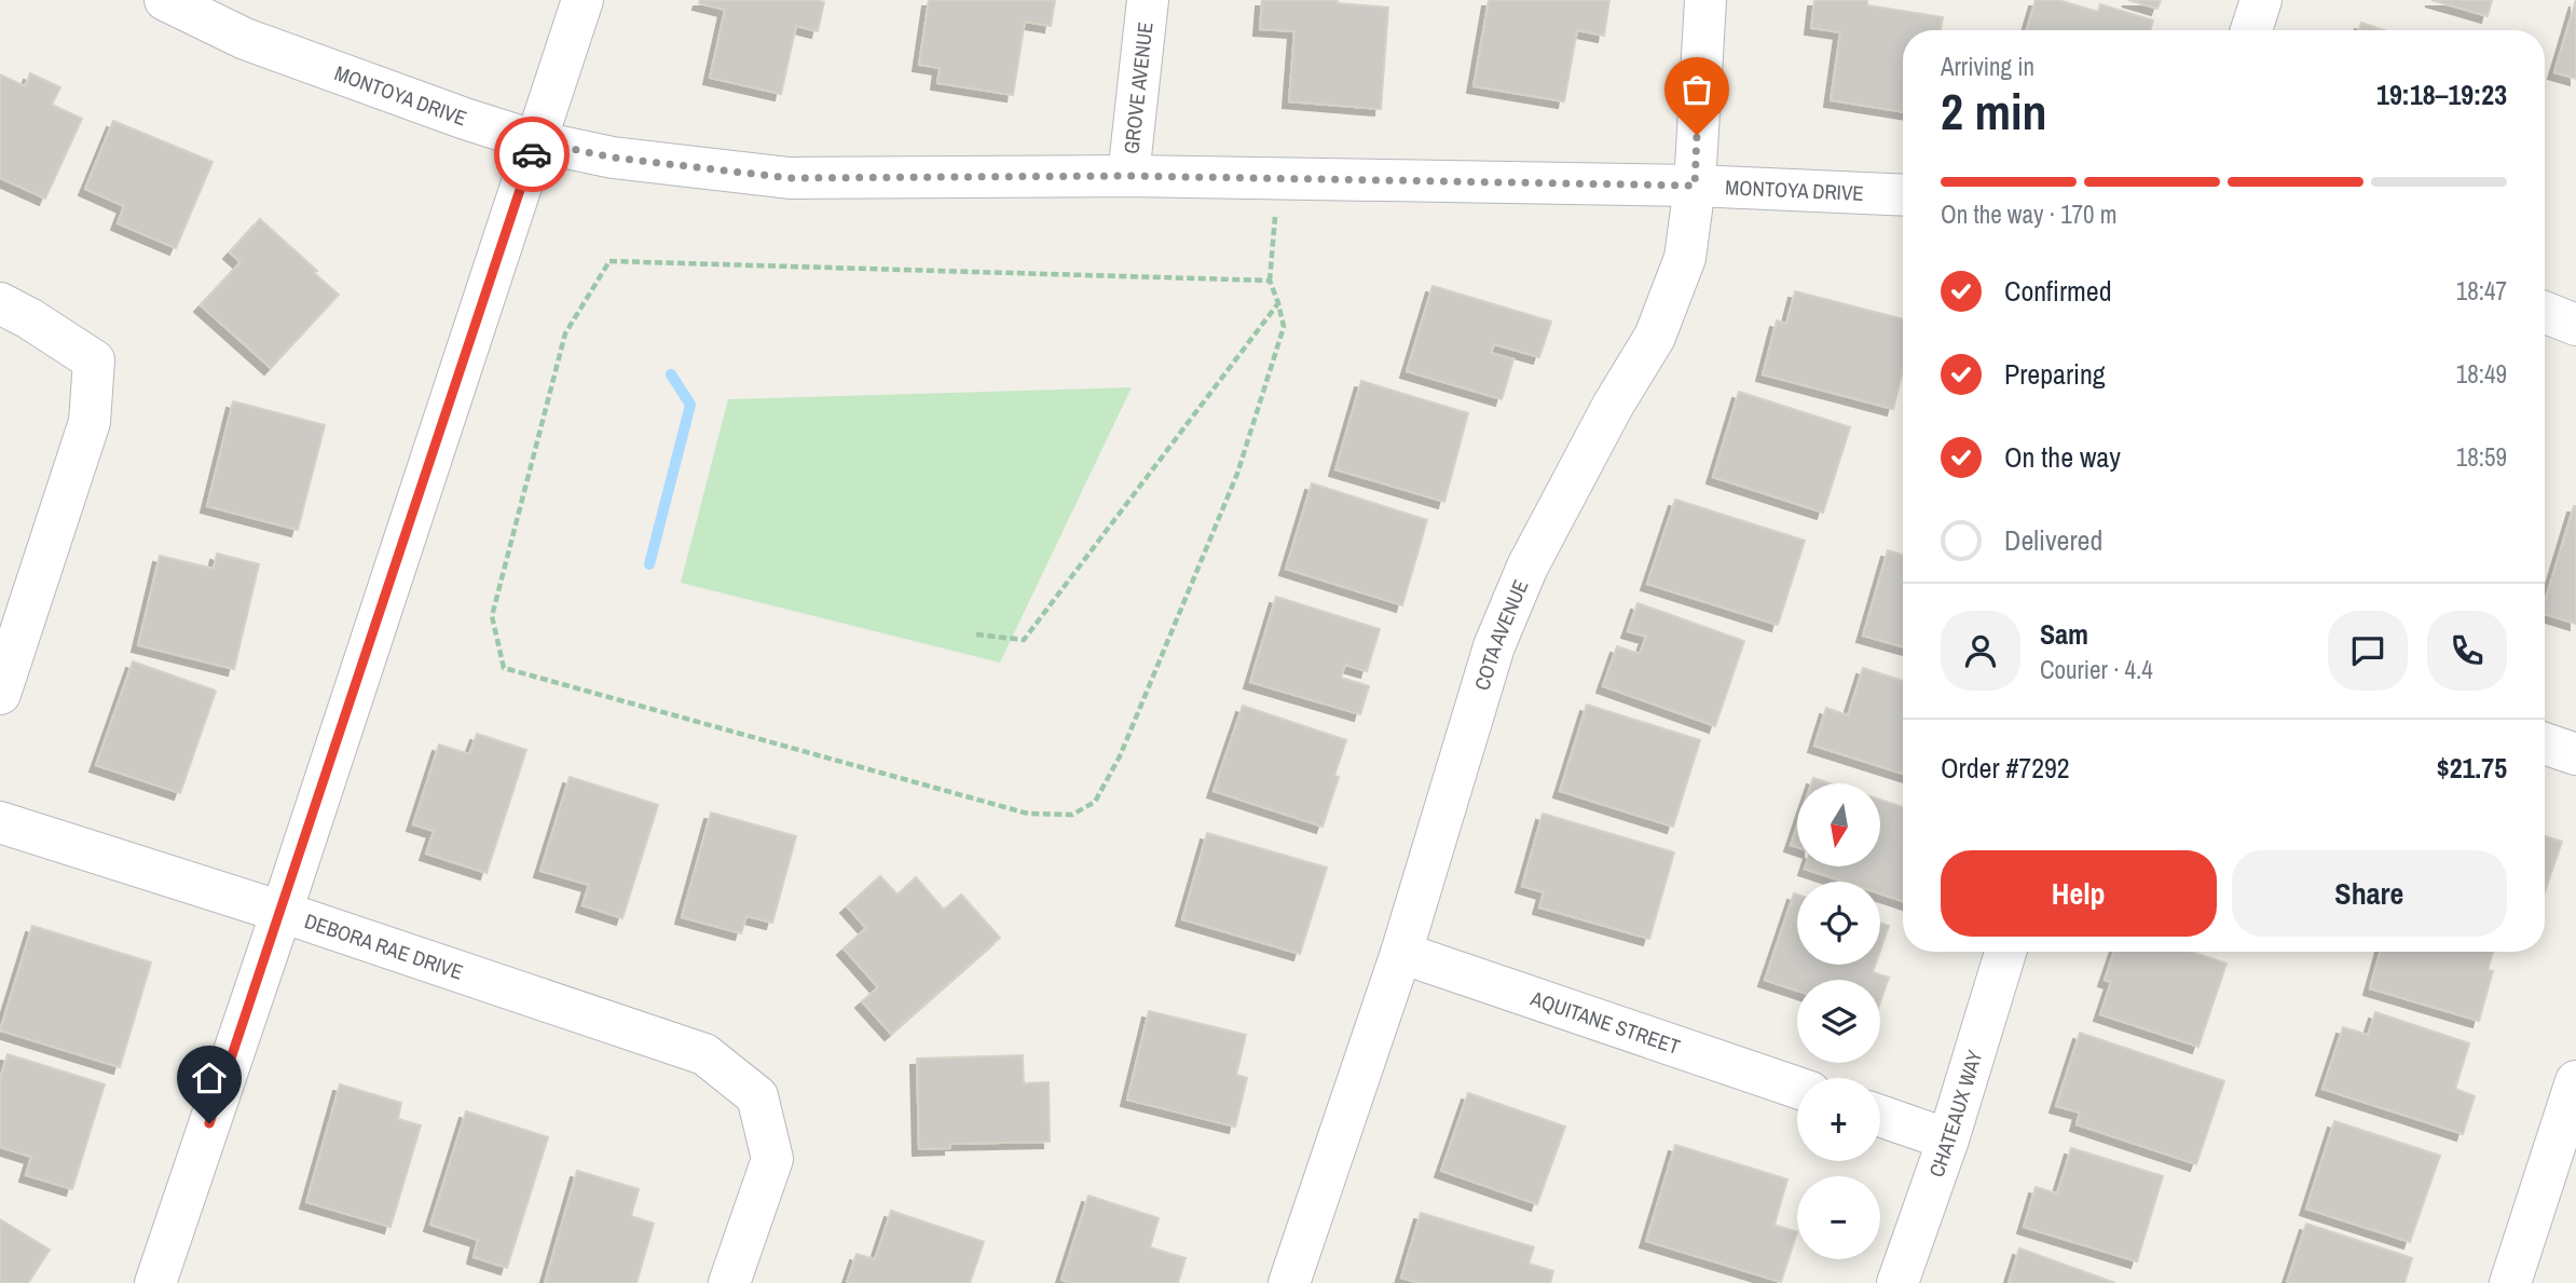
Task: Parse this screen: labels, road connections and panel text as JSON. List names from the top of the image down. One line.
{"streets":{"street":["GROVE AVENUE","MONTOYA DRIVE","COTA AVENUE","DEBORA RAE DRIVE","AQUITANE STREET","CHATEAUX WAY"]},"crossings":[["GROVE AVENUE","MONTOYA DRIVE"],["MONTOYA DRIVE","COTA AVENUE"],["COTA AVENUE","AQUITANE STREET"]],"north":"bottom","page":{"heading":["2 min","Arriving in","19:18–19:23"],"panel":["Sam","Courier · 4.4","Order #7292","$21.75"],"bar":"On the way · 170 m","list":[["Confirmed","18:47"],["Preparing","18:49"],["On the way","18:59"],"Delivered"],"map_buttons":["+","−"],"buttons":["Help","Share"]}}
